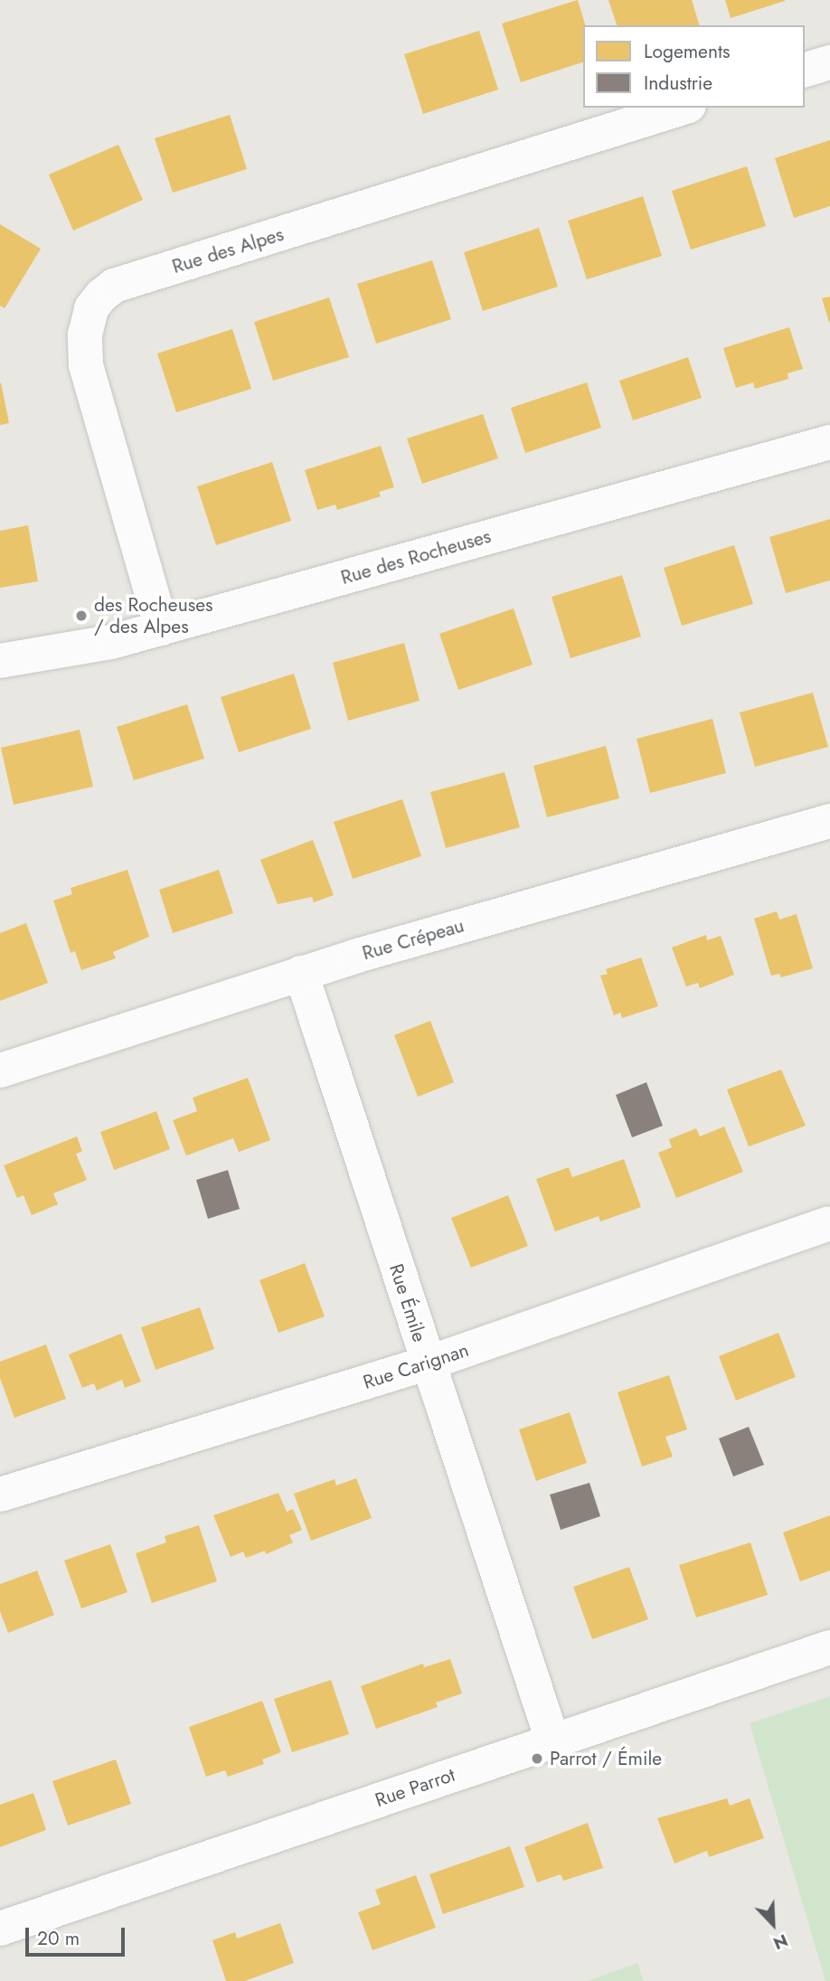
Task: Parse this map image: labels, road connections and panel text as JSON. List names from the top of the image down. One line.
{"streets":{"street":["Rue des Alpes","Rue des Rocheuses","Rue Crépeau","Rue Émile","Rue Carignan","Rue Parrot"]},"crossings":[["Rue des Alpes","Rue des Rocheuses"],["Rue Crépeau","Rue Émile"],["Rue Émile","Rue Carignan"],["Rue Émile","Rue Parrot"]],"places":["des Rocheuses / des Alpes","Parrot / Émile"],"legend":["Logements","Industrie"],"scale_bar":"20 m","north":"bottom right"}
